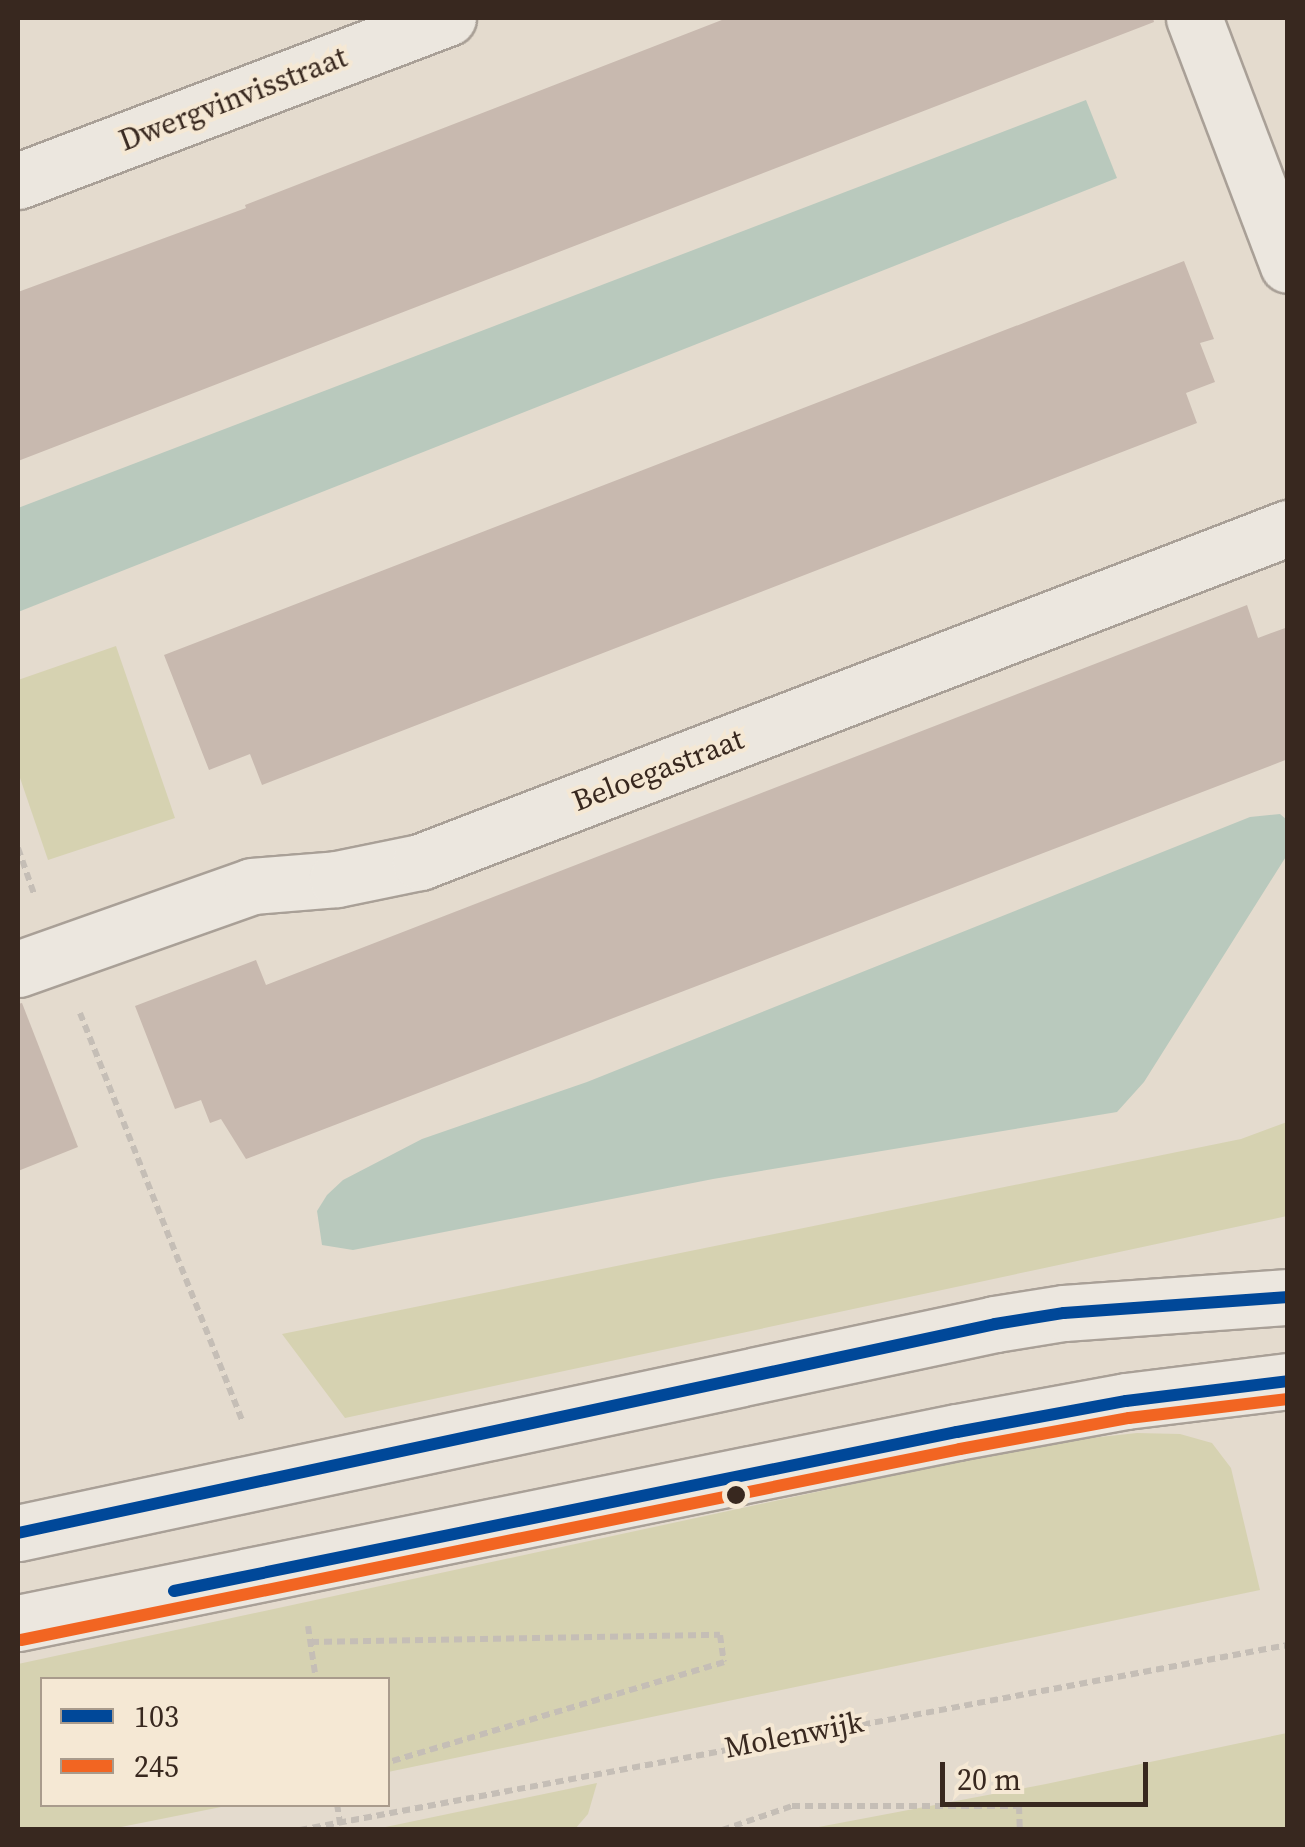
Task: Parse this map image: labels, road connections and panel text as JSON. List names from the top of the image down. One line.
{"streets":{"street":["Dwergvinvisstraat","Beloegastraat"],"path":["Molenwijk"]},"lines":["transit line 103","transit line 245"],"legend":["103","245"],"scale_bar":"20 m"}
